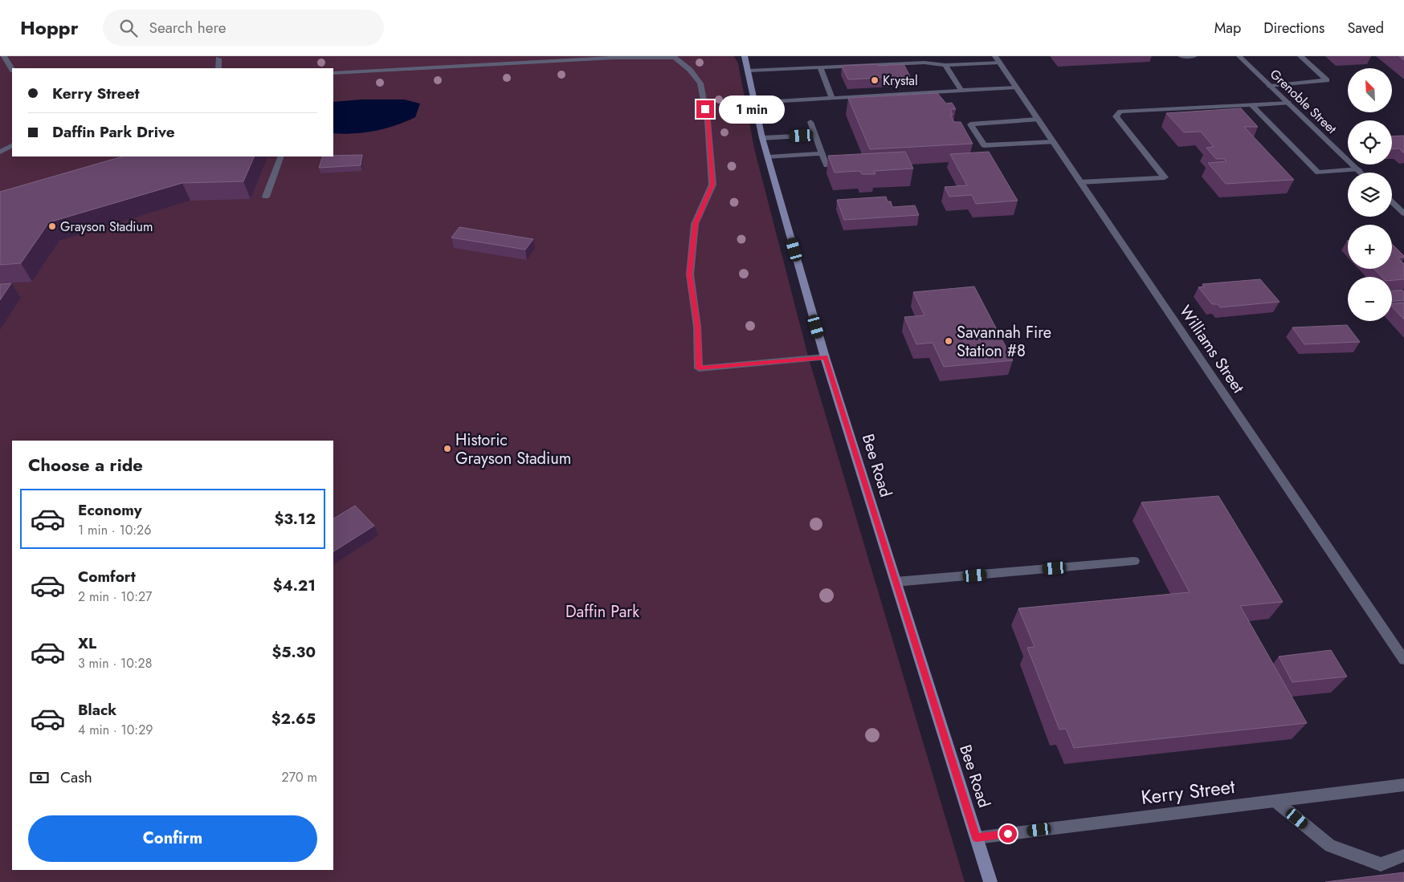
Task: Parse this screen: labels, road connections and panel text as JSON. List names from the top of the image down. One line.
{"streets":{"main road":["Bee Road"],"street":["Grenoble Street","Williams Street","Kerry Street"]},"crossings":[["Bee Road","Kerry Street"]],"parks":["Daffin Park"],"places":["Krystal","Grayson Stadium","Savannah Fire Station #8","Historic Grayson Stadium"],"north":"top left","page":{"header":"Hoppr","search":"Search here","nav":["Map","Directions","Saved"],"map_buttons":["+","−"],"banner":["Kerry Street","Daffin Park Drive"],"bubble":"1 min","heading":"Choose a ride","list":[{"name":"Economy","note":"1 min · 10:26","value":"$3.12"},{"name":"Comfort","note":"2 min · 10:27","value":"$4.21"},{"name":"XL","note":"3 min · 10:28","value":"$5.30"},{"name":"Black","note":"4 min · 10:29","value":"$2.65"}],"pay":["Cash","270 m"],"buttons":"Confirm"}}
